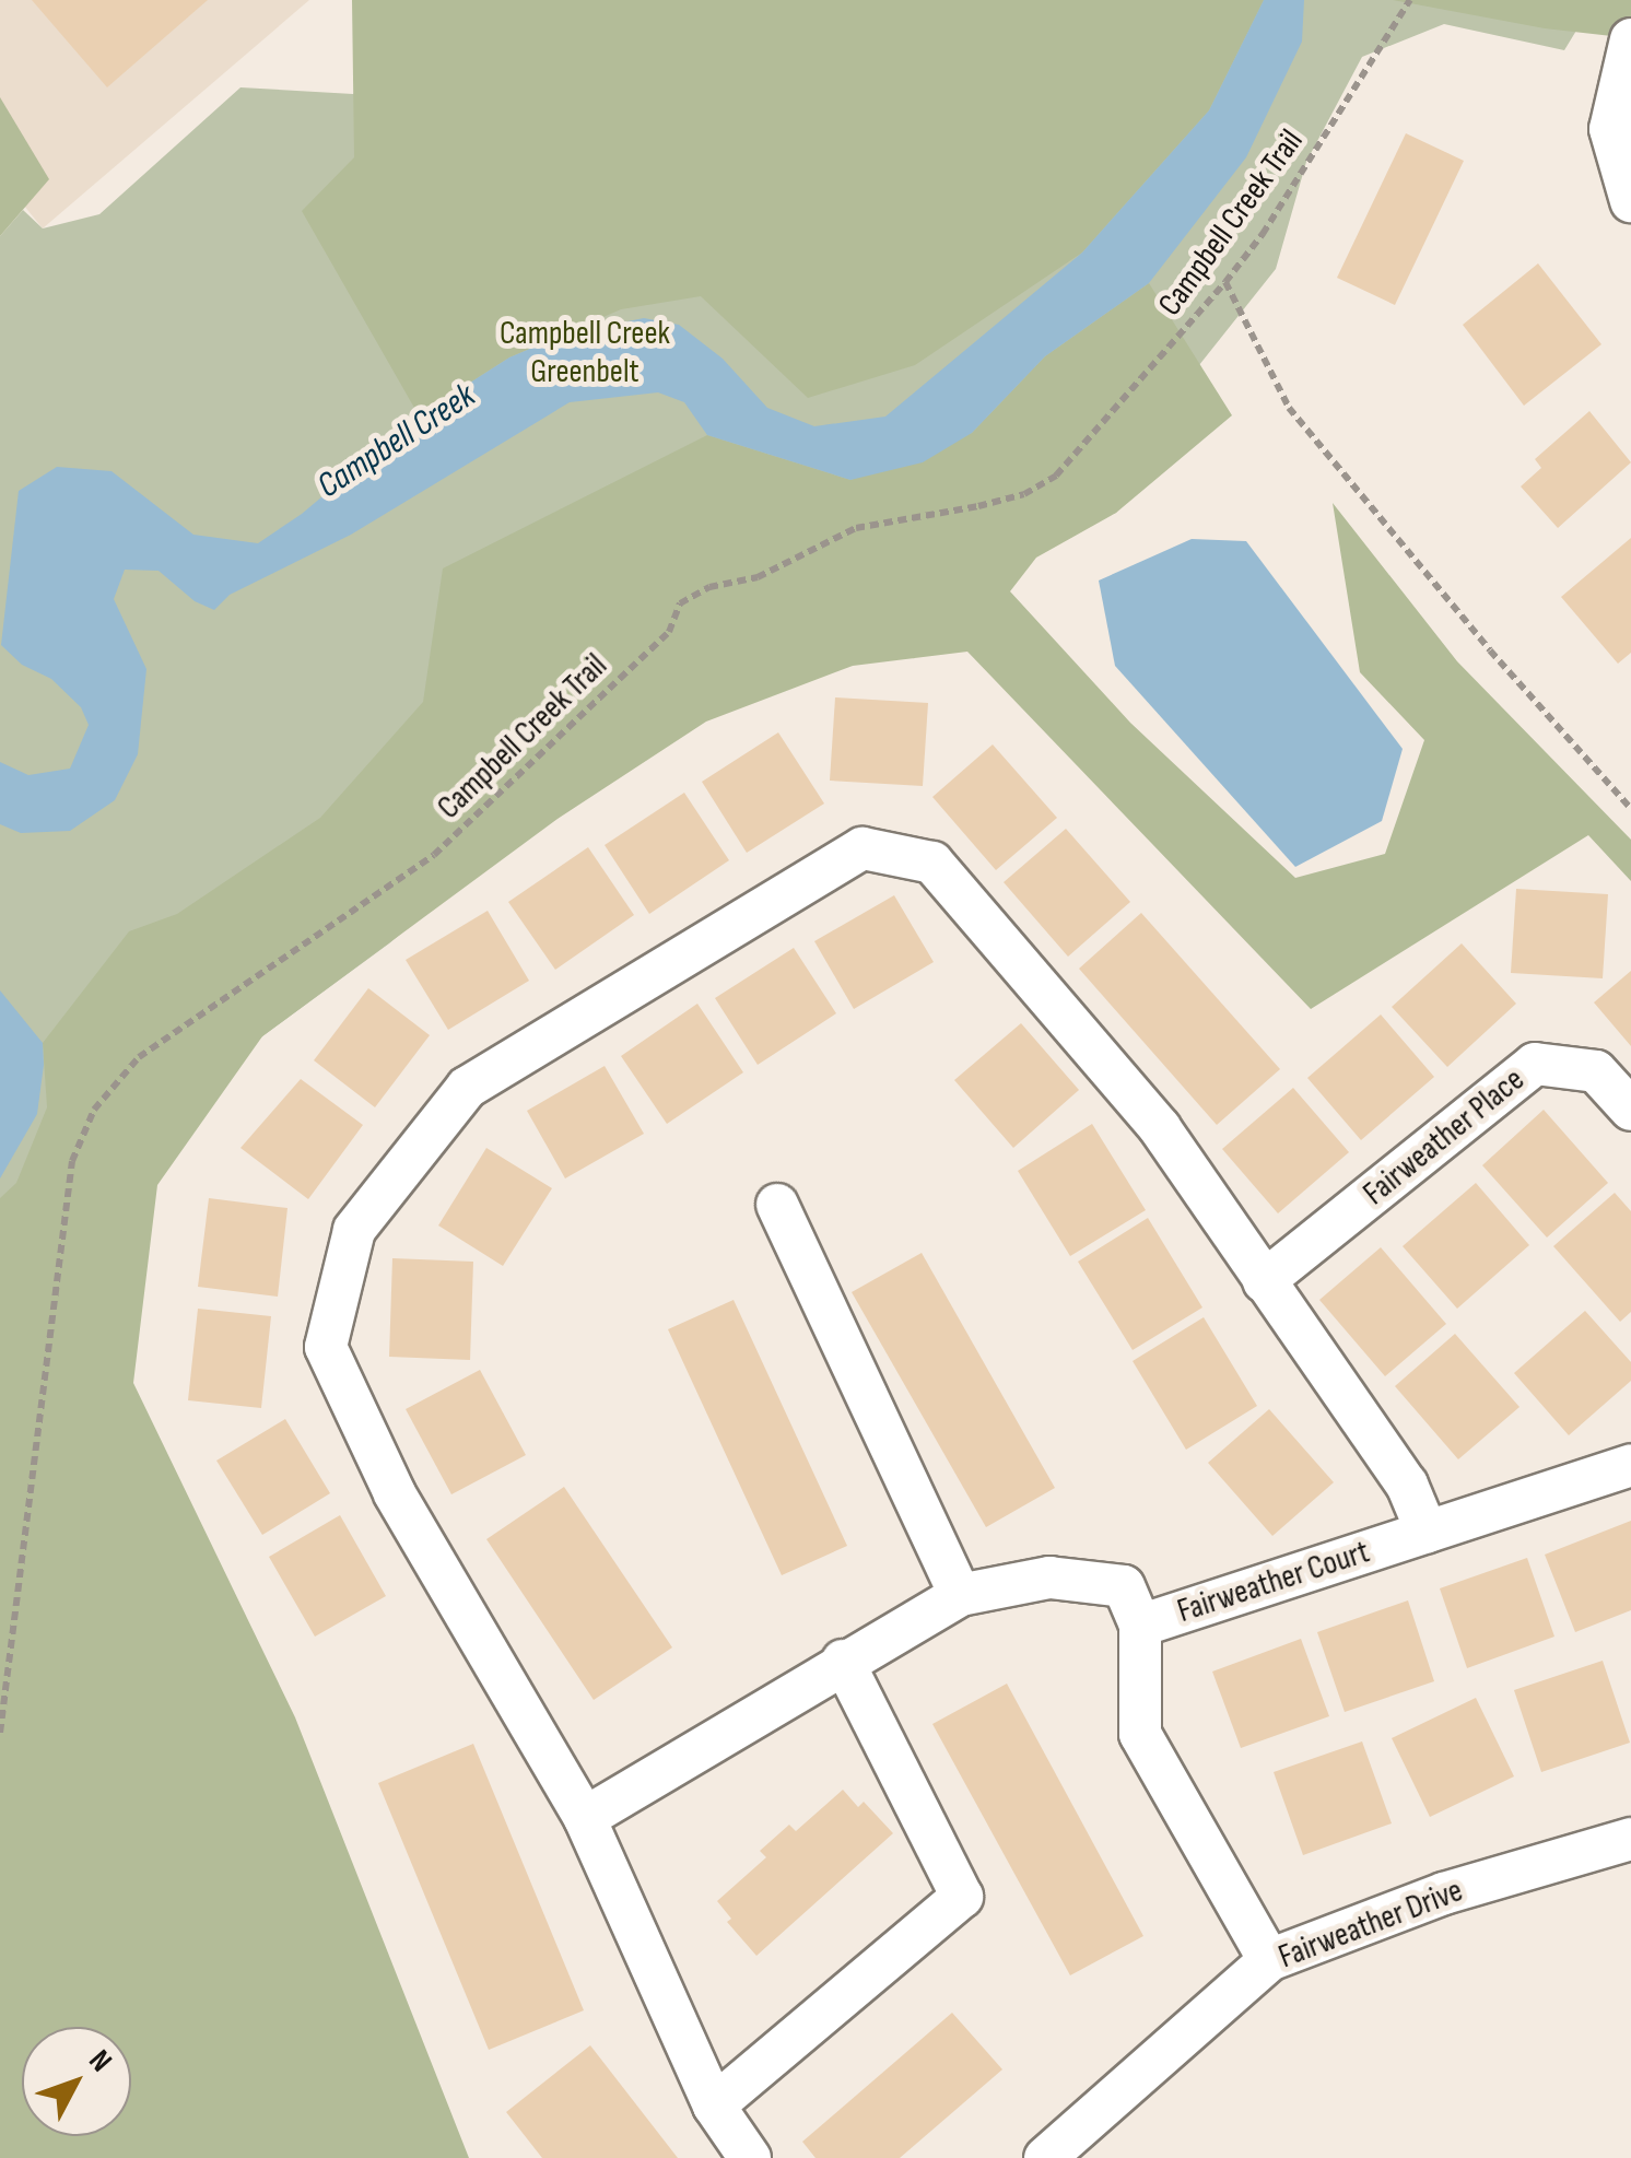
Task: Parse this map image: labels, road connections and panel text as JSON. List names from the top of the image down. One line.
{"streets":{"street":["Fairweather Place","Fairweather Court","Fairweather Drive"],"path":["Campbell Creek Trail"]},"crossings":[["Fairweather Court","Fairweather Drive"]],"water":["Campbell Creek"],"parks":["Campbell Creek Greenbelt"],"north":"top right"}
